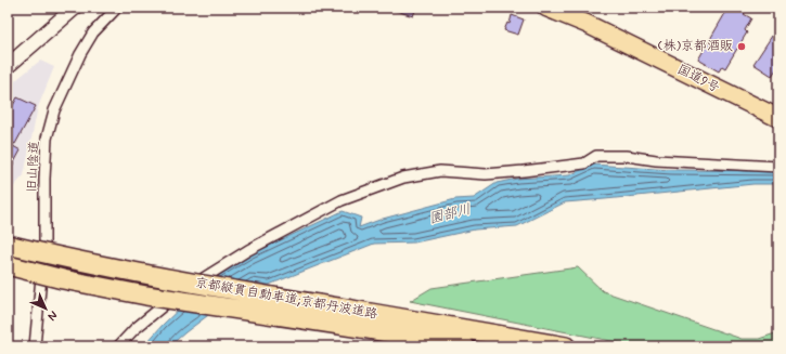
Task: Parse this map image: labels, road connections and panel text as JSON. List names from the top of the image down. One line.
{"streets":{"highway":["国道9号","京都縦貫自動車道;京都丹波道路"],"street":["旧山陰道"]},"water":["園部川"],"places":["(株)京都酒販"],"north":"bottom right"}
